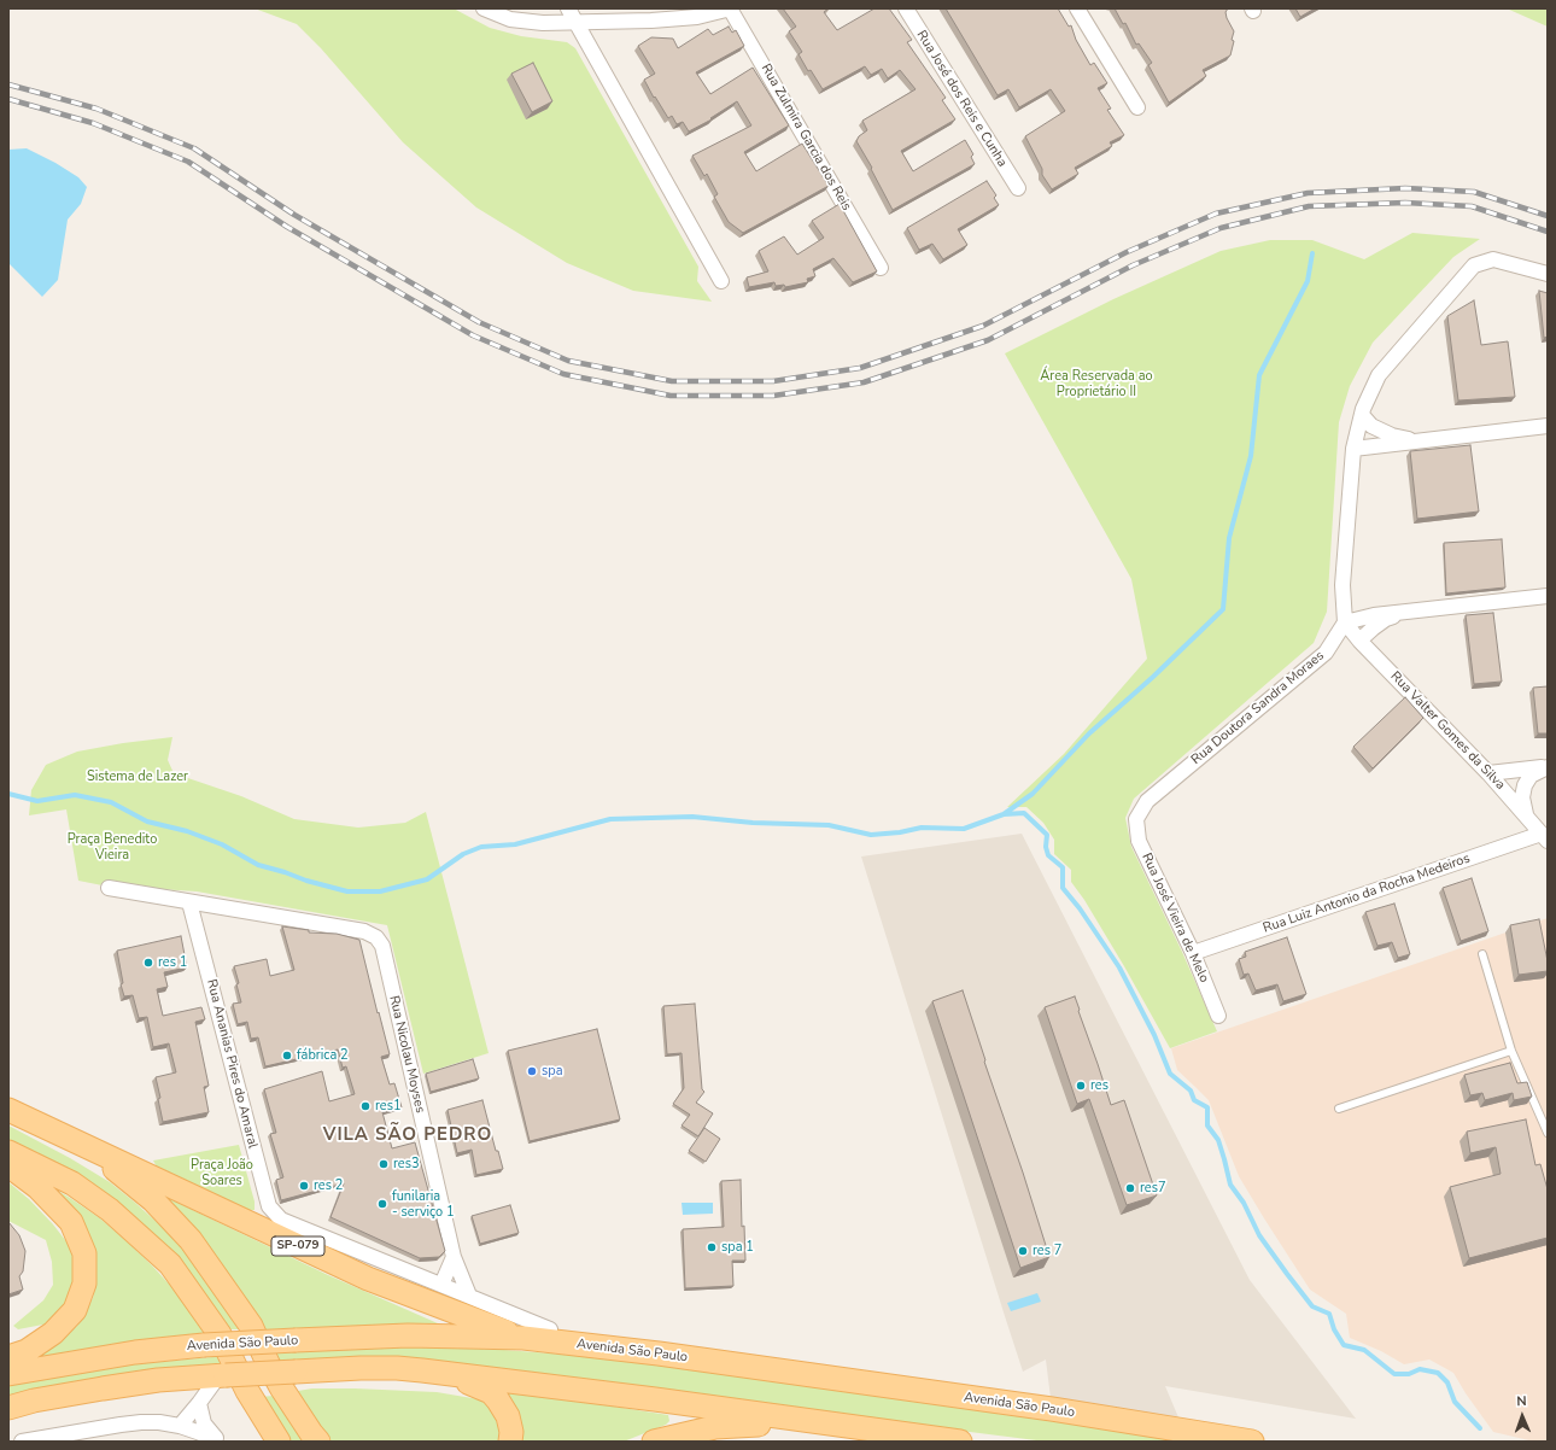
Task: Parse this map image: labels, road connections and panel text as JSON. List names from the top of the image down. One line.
{"streets":{"main road":["SP-079","Avenida São Paulo"],"street":["Rua José dos Reis e Cunha","Rua Zulmira Garcia dos Reis","Rua Doutora Sandra Moraes","Rua Valter Gomes da Silva","Rua Luiz Antonio da Rocha Medeiros","Rua José Vieira de Melo","Rua Nicolau Moyses","Rua Ananias Pires do Amaral"]},"crossings":[["Rua Doutora Sandra Moraes","Rua Valter Gomes da Silva"],["Rua Doutora Sandra Moraes","Rua José Vieira de Melo"],["Rua Valter Gomes da Silva","Rua Luiz Antonio da Rocha Medeiros"],["Rua Luiz Antonio da Rocha Medeiros","Rua José Vieira de Melo"],["Rua Nicolau Moyses","Rua Ananias Pires do Amaral"],["Rua Ananias Pires do Amaral","SP-079"],["Rua Ananias Pires do Amaral","Avenida São Paulo"],["SP-079","Avenida São Paulo"]],"districts":["VILA SÃO PEDRO"],"parks":["Área Reservada ao Proprietário II","Sistema de Lazer","Praça Benedito Vieira","Praça João Soares"],"places":["res 1","fábrica 2","spa","res","res1","res3","res 2","res7","funilaria - serviço 1","spa 1","res 7"],"north":"top"}
